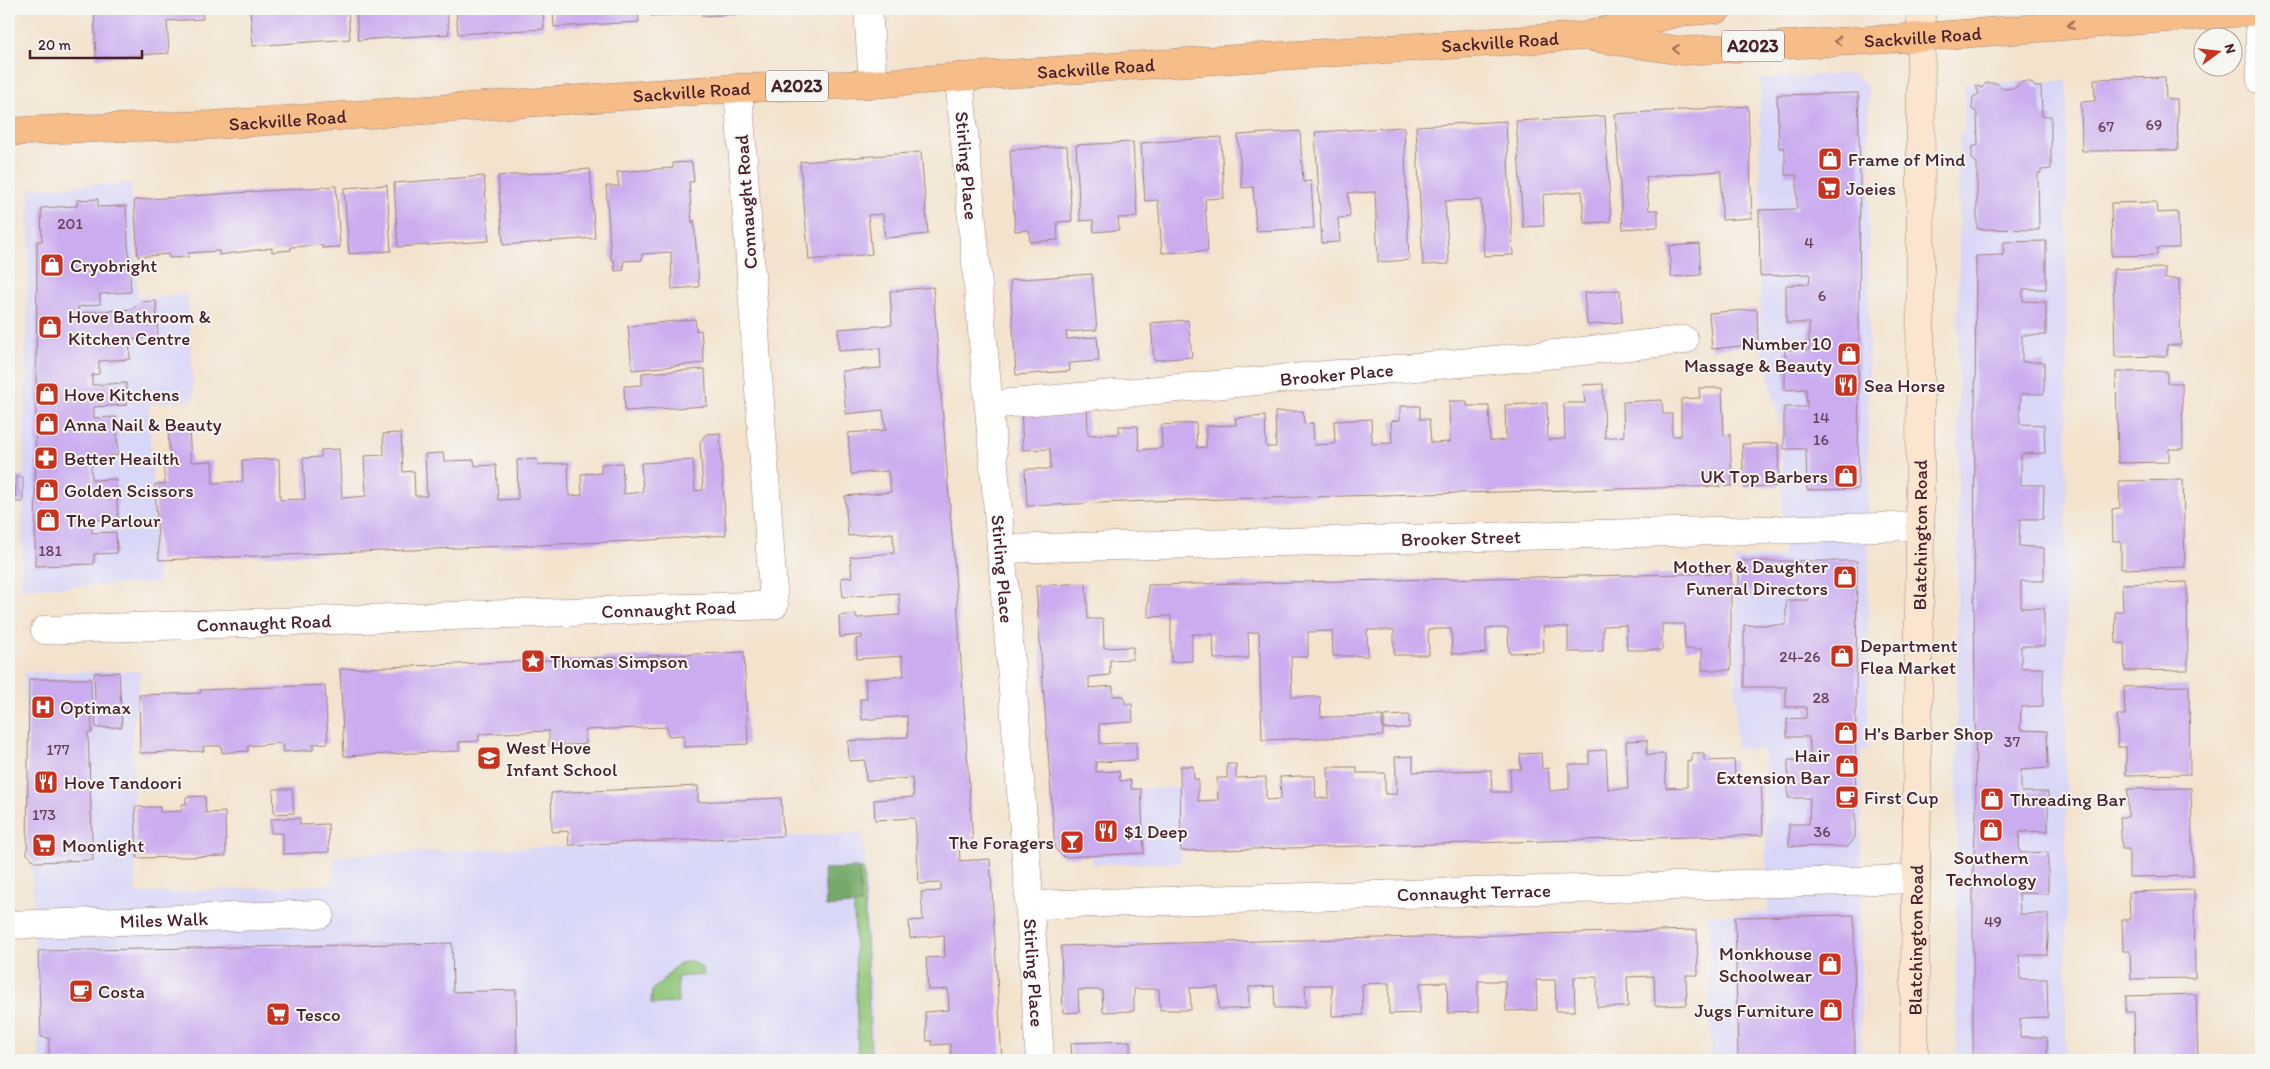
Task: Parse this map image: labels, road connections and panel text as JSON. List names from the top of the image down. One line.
{"streets":{"main road":["Sackville Road","A2023"],"street":["Stirling Place","Connaught Road","Brooker Place","Blatchington Road","Brooker Street","Connaught Terrace","Miles Walk"]},"crossings":[["Sackville Road","Stirling Place"],["Sackville Road","Connaught Road"],["Sackville Road","Blatchington Road"],["Stirling Place","Brooker Place"],["Stirling Place","Brooker Street"],["Stirling Place","Connaught Terrace"],["Blatchington Road","Brooker Street"],["Blatchington Road","Connaught Terrace"]],"places":{"shop":["Frame of Mind","Cryobright","Hove Bathroom & Kitchen Centre","Number 10 Massage & Beauty","Hove Kitchens","Anna Nail & Beauty","UK Top Barbers","Golden Scissors","The Parlour","Mother & Daughter Funeral Directors","Department Flea Market","H's Barber Shop","Hair Extension Bar","Threading Bar","Southern Technology","Monkhouse Schoolwear","Jugs Furniture"],"supermarket":["Joeies","Moonlight","Tesco"],"restaurant":["Sea Horse","Hove Tandoori","$1 Deep"],"pharmacy":["Better Heailth"],"place":["Thomas Simpson"],"hospital":["Optimax"],"school or university":["West Hove Infant School"],"cafe":["First Cup","Costa"],"bar":["The Foragers"]},"house_numbers":["69","67","201","4","6","14","16","181","24-26","28","37","177","173","36","49"],"scale_bar":"20 m","north":"right"}
